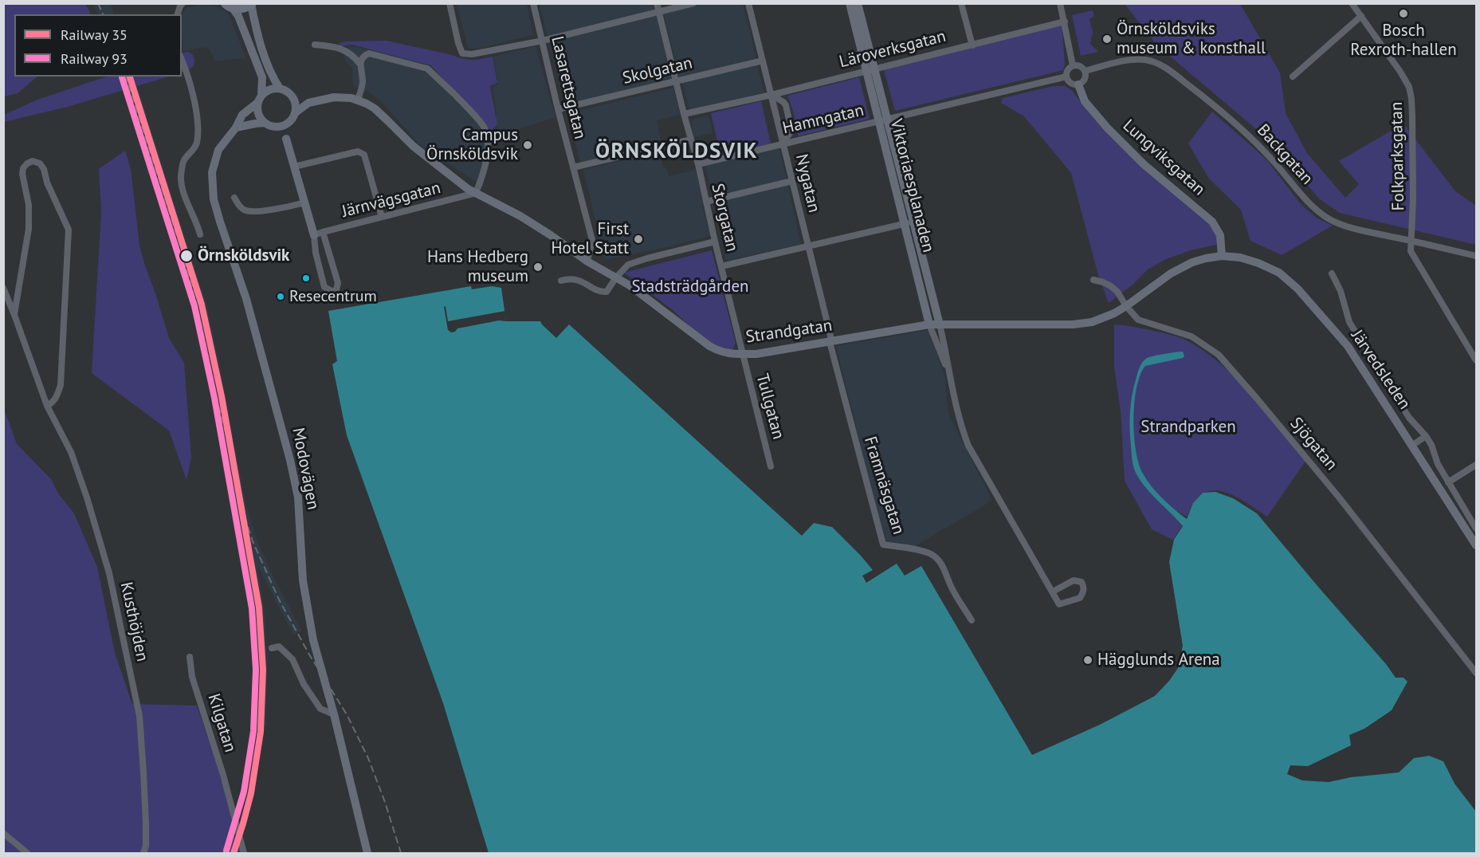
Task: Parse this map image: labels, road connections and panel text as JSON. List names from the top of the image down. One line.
{"streets":{"main road":["Lungviksgatan","Viktoriaesplanaden","Strandgatan","Järvedsleden","Modovägen"],"street":["Läroverksgatan","Skolgatan","Lasarettsgatan","Hamngatan","Backgatan","Folkparksgatan","Nygatan","Järnvägsgatan","Storgatan","Tullgatan","Sjögatan","Framnäsgatan","Kusthöjden","Kilgatan"]},"crossings":[["Läroverksgatan","Nygatan"],["Läroverksgatan","Viktoriaesplanaden"],["Läroverksgatan","Storgatan"],["Skolgatan","Lasarettsgatan"],["Skolgatan","Nygatan"],["Skolgatan","Storgatan"],["Lasarettsgatan","Strandgatan"],["Hamngatan","Backgatan"],["Hamngatan","Lungviksgatan"],["Hamngatan","Nygatan"],["Hamngatan","Viktoriaesplanaden"],["Hamngatan","Storgatan"],["Backgatan","Folkparksgatan"],["Backgatan","Lungviksgatan"],["Lungviksgatan","Strandgatan"],["Lungviksgatan","Järvedsleden"],["Nygatan","Strandgatan"],["Nygatan","Framnäsgatan"],["Viktoriaesplanaden","Strandgatan"],["Järnvägsgatan","Strandgatan"],["Storgatan","Strandgatan"],["Storgatan","Tullgatan"],["Strandgatan","Järvedsleden"],["Strandgatan","Tullgatan"],["Strandgatan","Sjögatan"],["Strandgatan","Modovägen"],["Strandgatan","Framnäsgatan"]],"districts":["ÖRNSKÖLDSVIK"],"parks":["Stadsträdgården","Strandparken"],"places":["Bosch Rexroth-hallen","Örnsköldsviks museum & konsthall","Campus Örnsköldsvik","First Hotel Statt","Örnsköldsvik","Hans Hedberg museum","Resecentrum","Hägglunds Arena"],"lines":["rail line 35","rail line 93"],"legend":["Railway 35","Railway 93"]}
